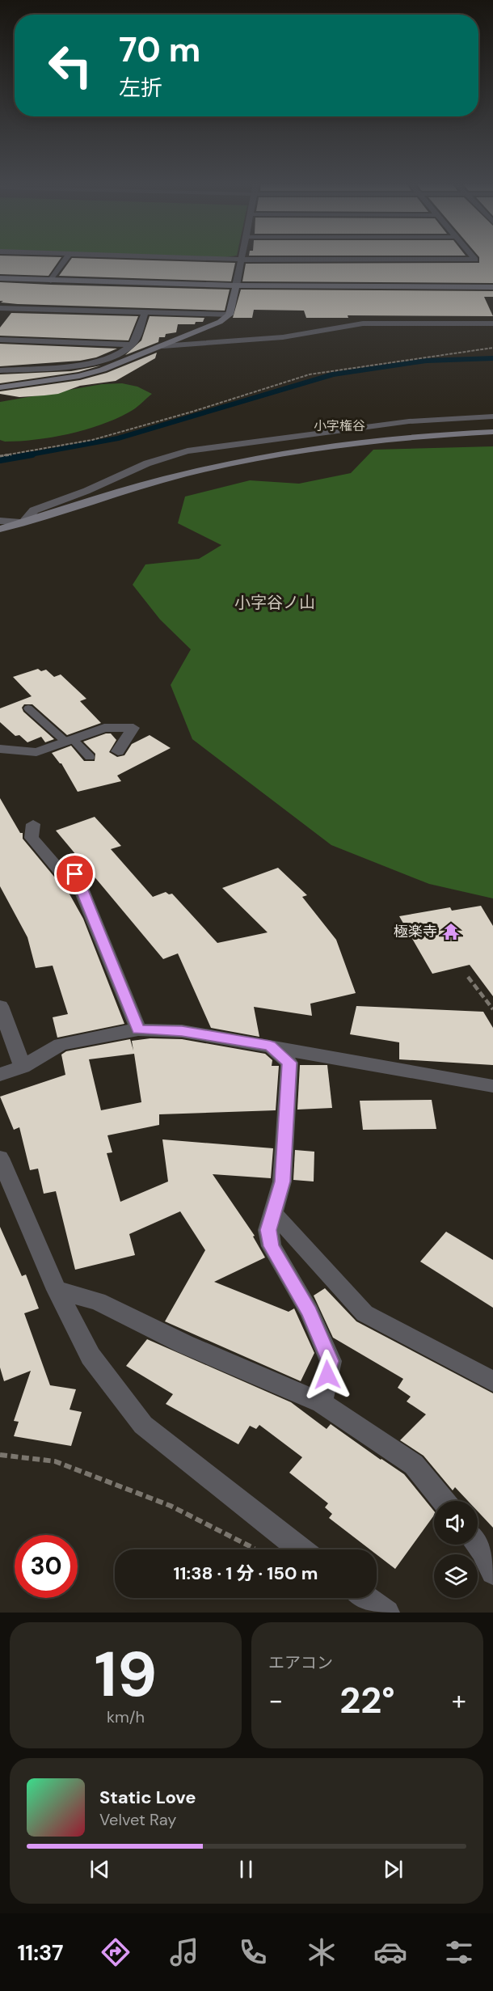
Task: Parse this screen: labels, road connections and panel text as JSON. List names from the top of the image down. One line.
{"districts":["小字権谷","小字谷ノ山"],"places":{"temple":["極楽寺"]},"page":{"turn":["70 m","左折"],"limit":"30","trip":"11:38 · 1 分 · 150 m","tile":[["19","km/h"],"エアコン"],"heat":["−","22°","+"],"song":["Static Love","Velvet Ray"],"tabs":"11:37"}}
